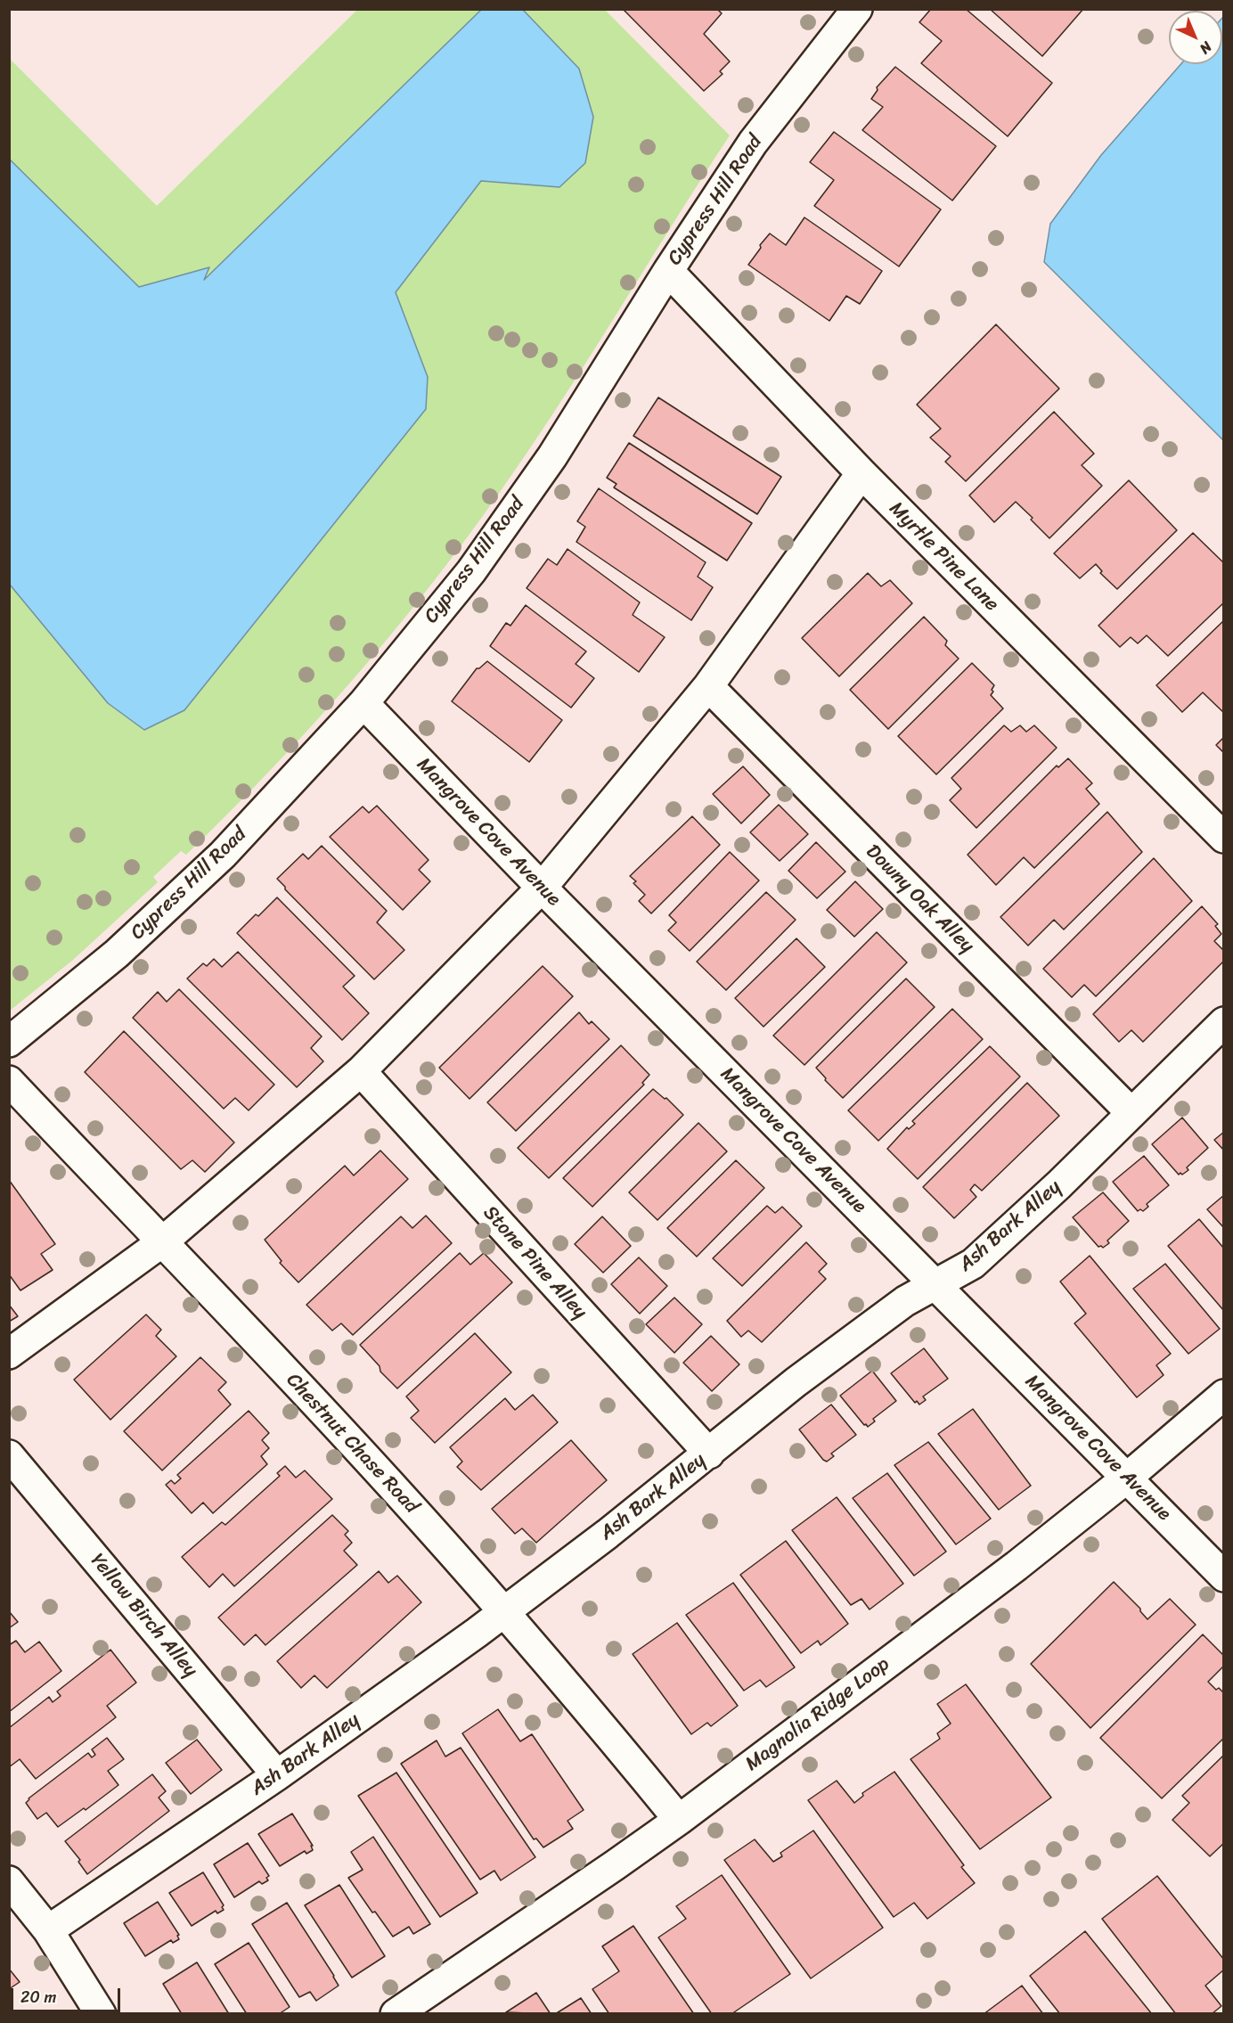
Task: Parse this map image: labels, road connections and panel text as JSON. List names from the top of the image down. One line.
{"streets":{"street":["Cypress Hill Road","Myrtle Pine Lane","Mangrove Cove Avenue","Downy Oak Alley","Ash Bark Alley","Stone Pine Alley","Chestnut Chase Road","Yellow Birch Alley","Magnolia Ridge Loop"]},"crossings":[["Cypress Hill Road","Myrtle Pine Lane"],["Cypress Hill Road","Mangrove Cove Avenue"],["Mangrove Cove Avenue","Ash Bark Alley"],["Mangrove Cove Avenue","Magnolia Ridge Loop"],["Downy Oak Alley","Ash Bark Alley"],["Ash Bark Alley","Stone Pine Alley"],["Ash Bark Alley","Chestnut Chase Road"],["Ash Bark Alley","Yellow Birch Alley"],["Chestnut Chase Road","Magnolia Ridge Loop"]],"scale_bar":"20 m","north":"bottom right"}
